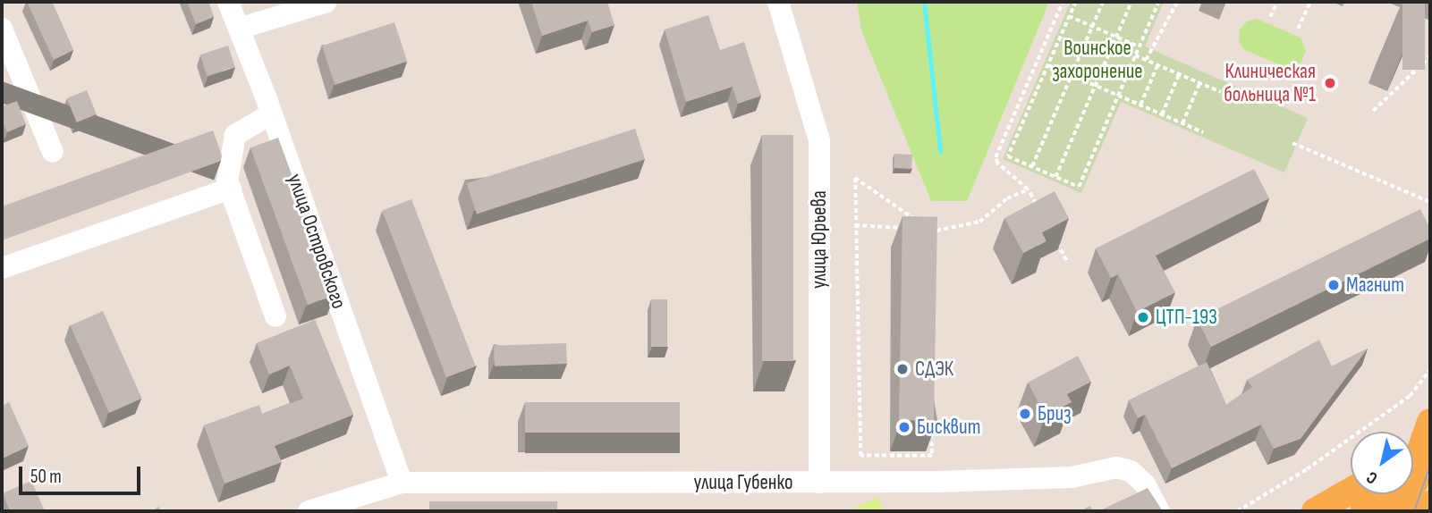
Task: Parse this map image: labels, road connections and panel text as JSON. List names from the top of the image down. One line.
{"streets":{"street":["улица Юрьева","улица Островского","улица Губенко"]},"crossings":[["улица Юрьева","улица Губенко"],["улица Островского","улица Губенко"]],"parks":["Воинское захоронение"],"places":["Клиническая больница №1","Магнит","ЦТП-193","СДЭК","Бриз","Бисквит"],"scale_bar":"50 m","north":"bottom left"}
